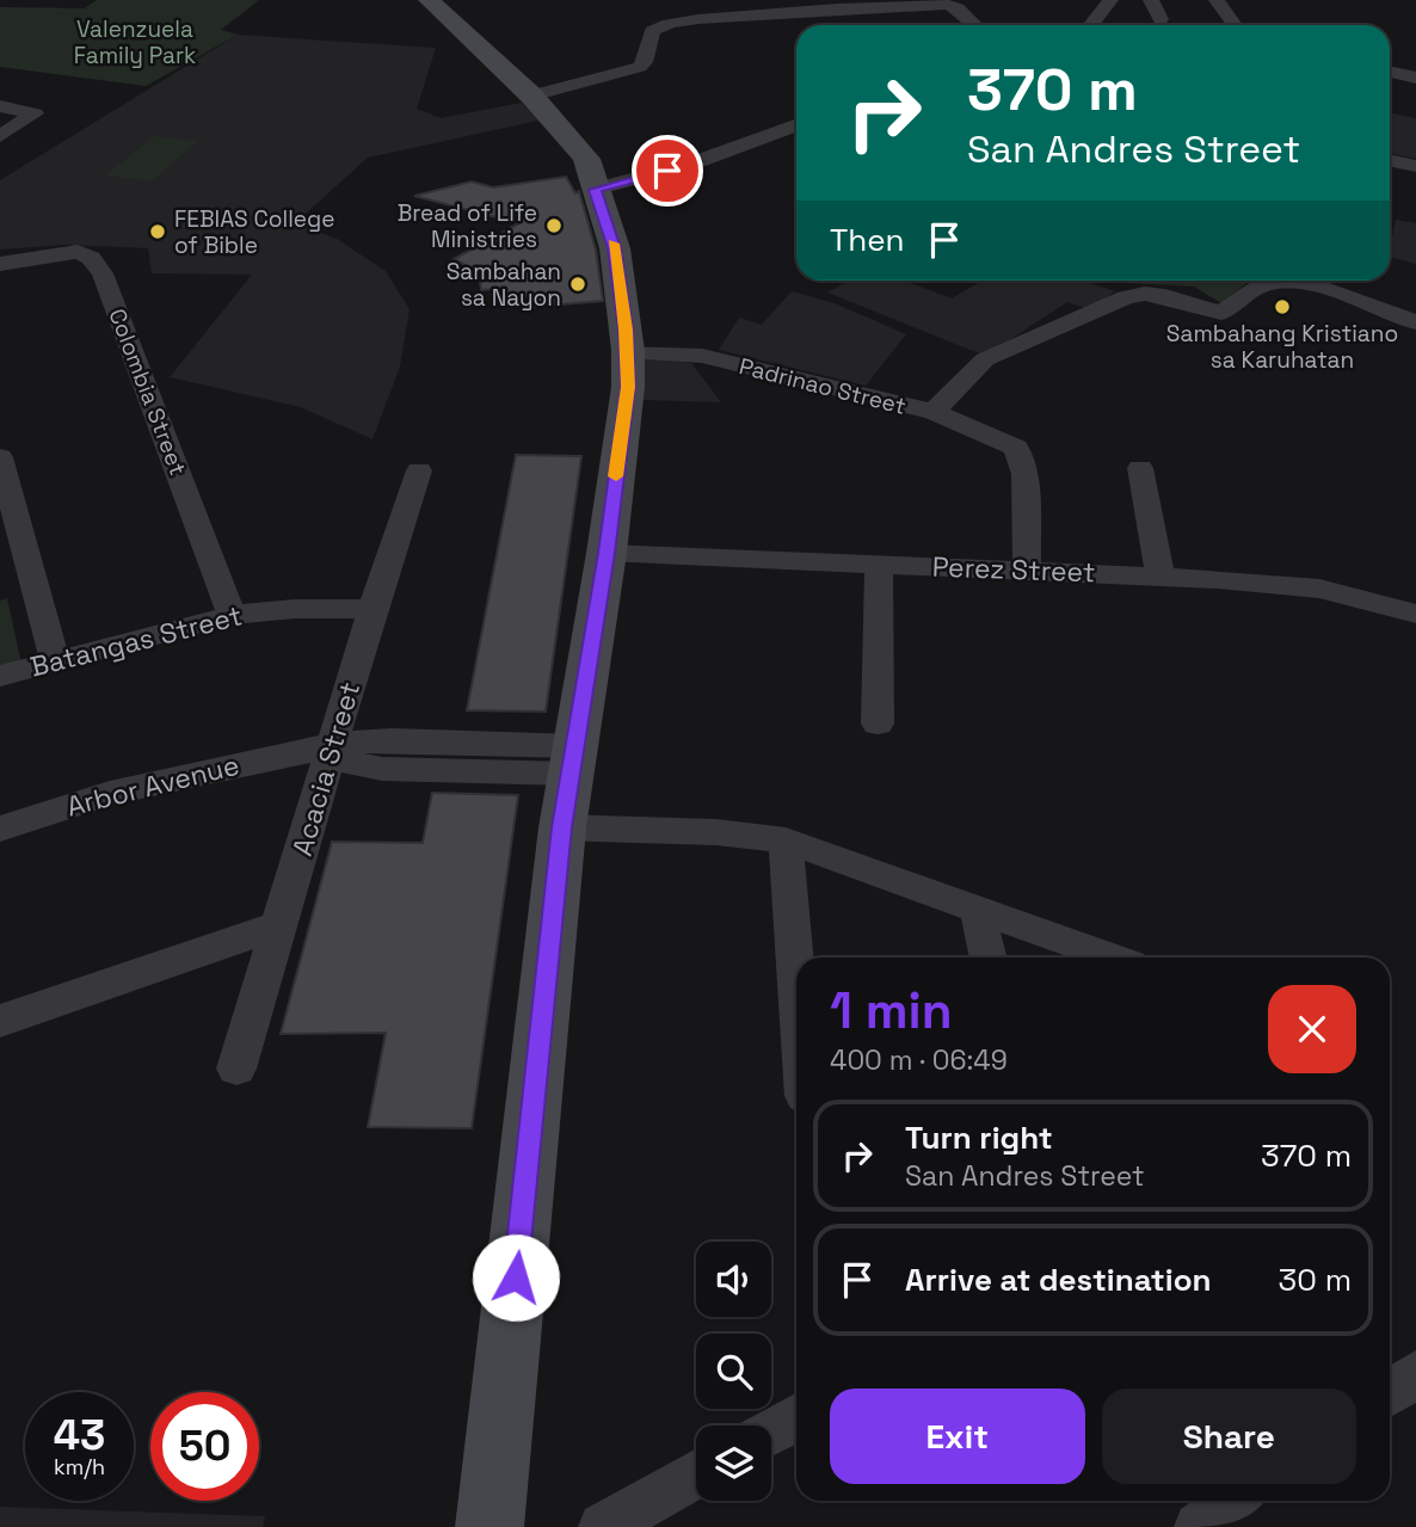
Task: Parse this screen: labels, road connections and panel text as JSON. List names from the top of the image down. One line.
{"streets":{"street":["Padrinao Street","Colombia Street","Perez Street","Batangas Street","Acacia Street","Arbor Avenue"]},"crossings":[["Colombia Street","Batangas Street"],["Batangas Street","Acacia Street"],["Acacia Street","Arbor Avenue"]],"parks":["Valenzuela Family Park"],"places":["Bread of Life Ministries","FEBIAS College of Bible","Sambahan sa Nayon","Sambahang Kristiano sa Karuhatan"],"page":{"turn":["370 m","San Andres Street"],"then":"Then","heading":["1 min","400 m · 06:49"],"list":[{"name":"Turn right","note":"San Andres Street","value":"370 m"},{"name":"Arrive at destination","value":"30 m"}],"buttons":["Exit","Share"],"speed":"43 km/h","limit":"50"}}
